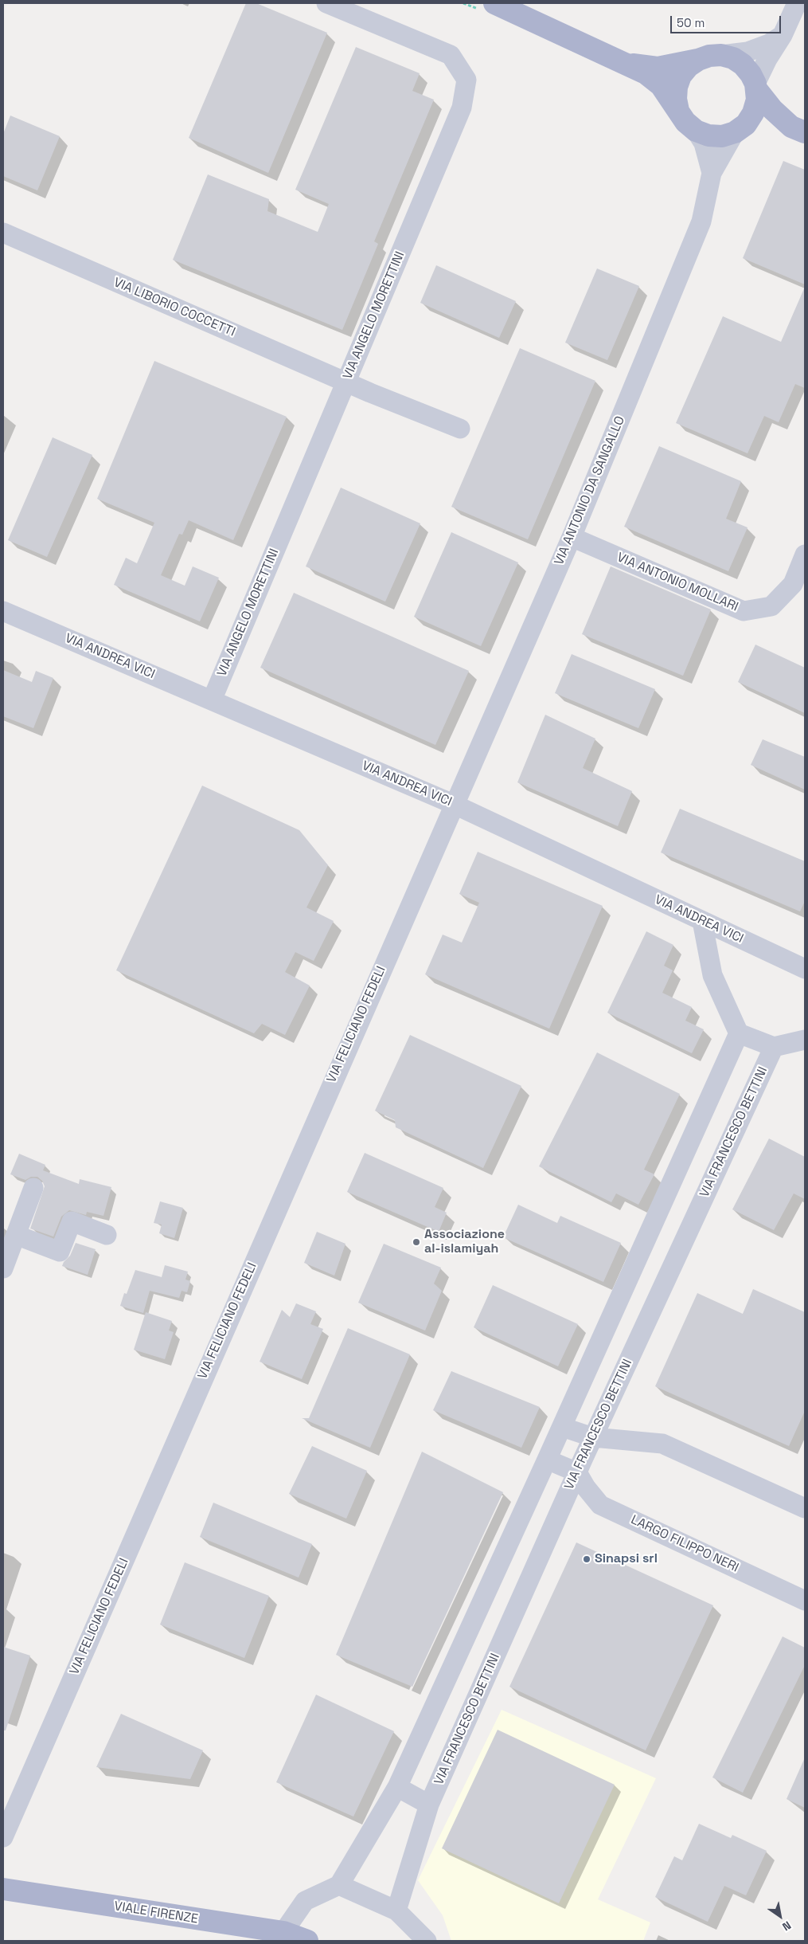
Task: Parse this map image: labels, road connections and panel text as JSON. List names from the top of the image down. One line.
{"streets":{"main road":["VIA ANTONIO DA SANGALLO","VIALE FIRENZE"],"street":["VIA LIBORIO COCCETTI","VIA ANGELO MORETTINI","VIA ANTONIO MOLLARI","VIA ANDREA VICI","VIA FELICIANO FEDELI","VIA FRANCESCO BETTINI","LARGO FILIPPO NERI"]},"crossings":[["VIA LIBORIO COCCETTI","VIA ANGELO MORETTINI"],["VIA ANGELO MORETTINI","VIA ANDREA VICI"],["VIA ANTONIO DA SANGALLO","VIA ANTONIO MOLLARI"],["VIA ANTONIO DA SANGALLO","VIA ANDREA VICI"],["VIA ANTONIO DA SANGALLO","VIA FELICIANO FEDELI"],["VIA ANDREA VICI","VIA FELICIANO FEDELI"],["VIA FRANCESCO BETTINI","LARGO FILIPPO NERI"]],"places":["Associazione al-islamiyah","Sinapsi srl"],"scale_bar":"50 m","north":"bottom right"}
